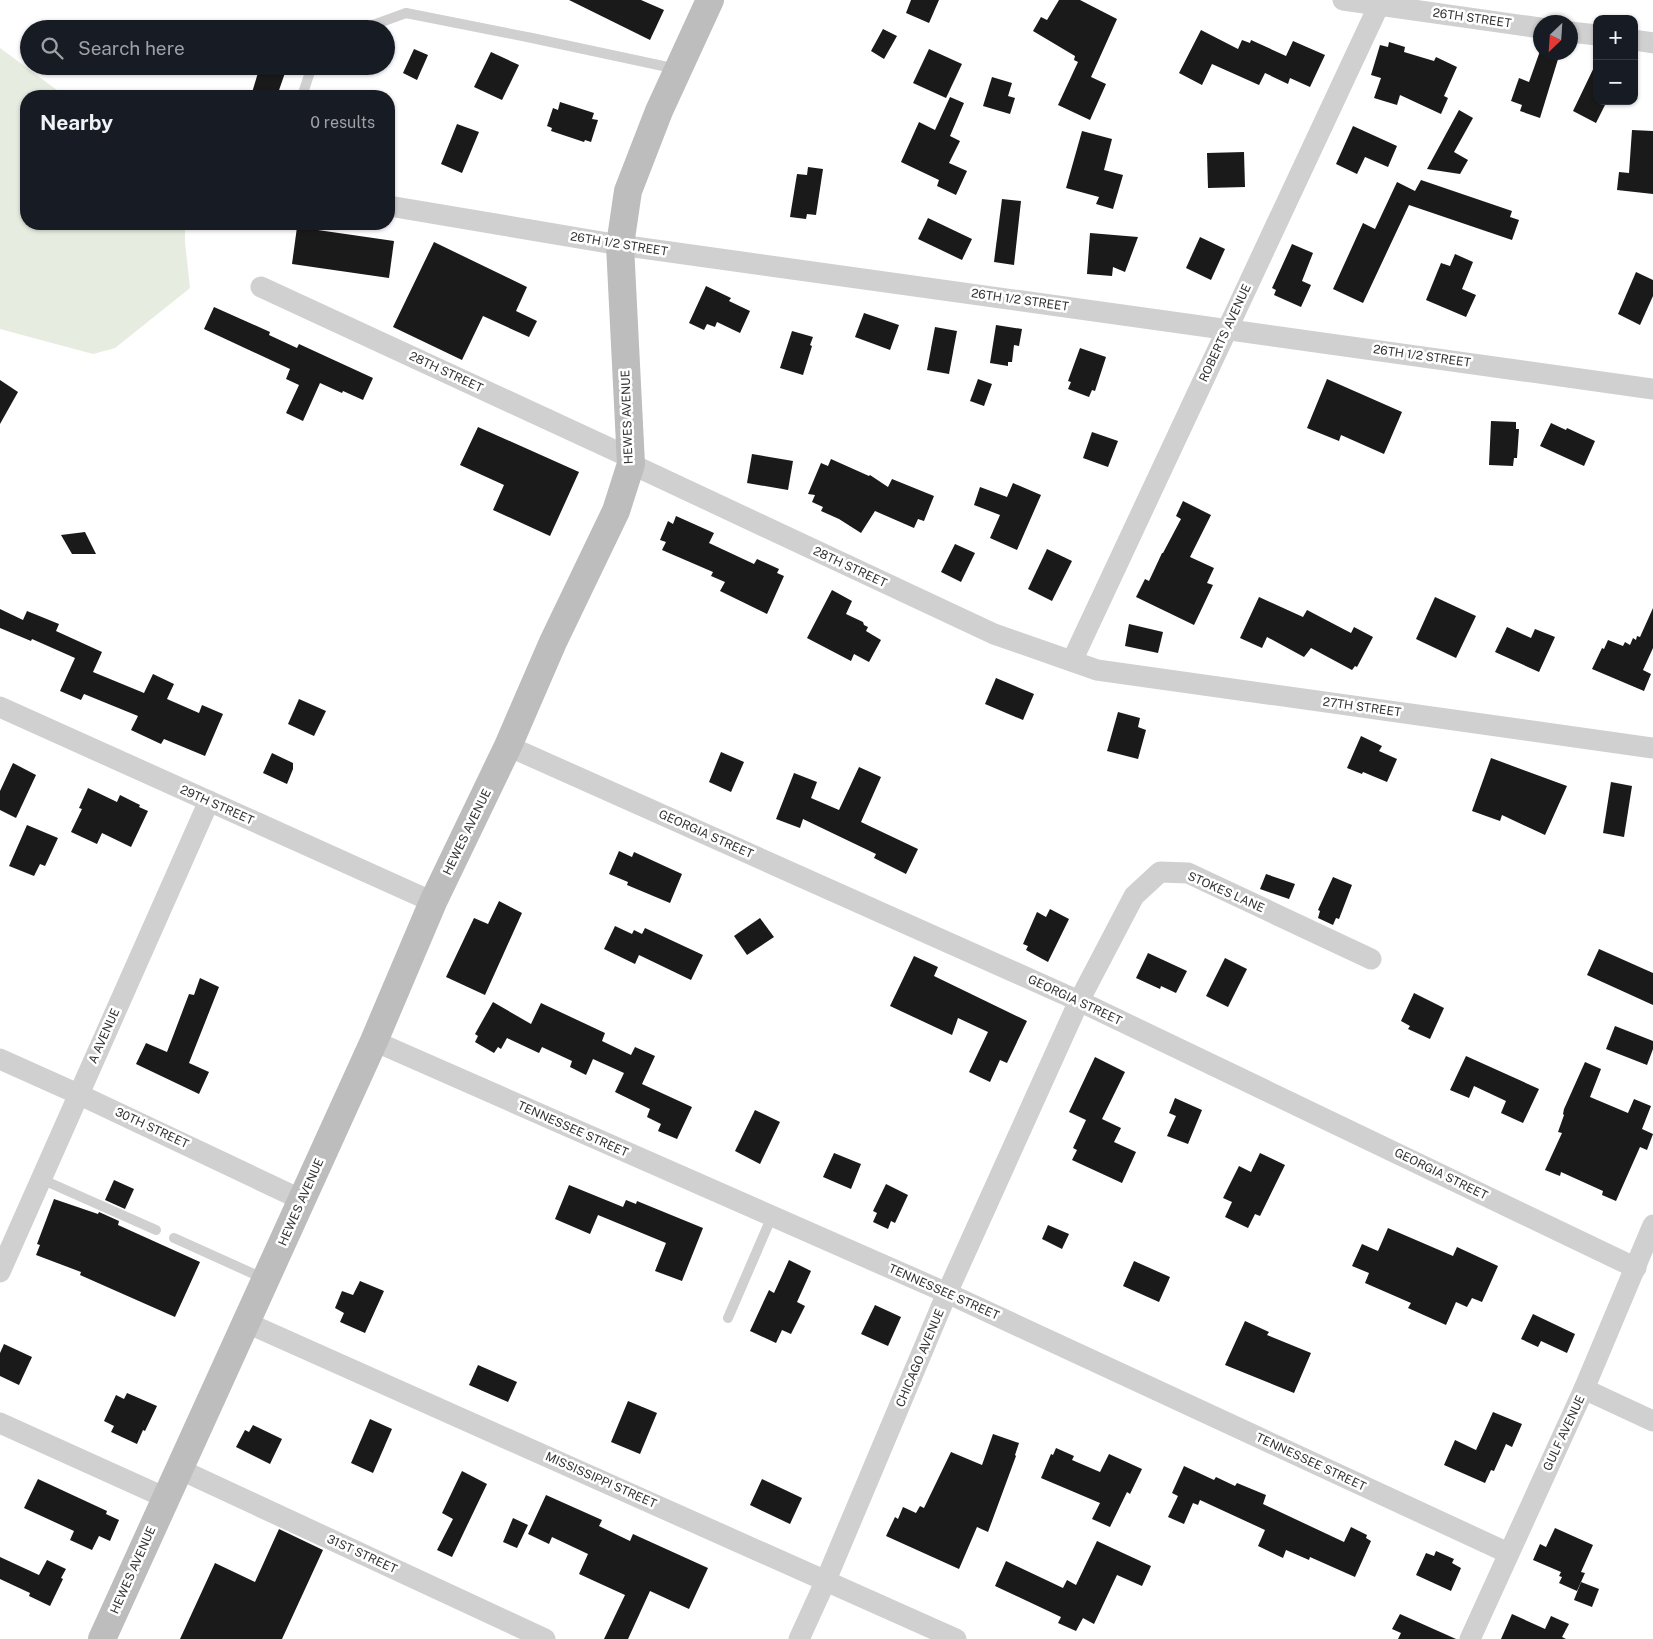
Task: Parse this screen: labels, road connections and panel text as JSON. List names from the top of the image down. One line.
{"streets":{"main road":["HEWES AVENUE"],"street":["26TH STREET","26TH 1/2 STREET","ROBERTS AVENUE","28TH STREET","27TH STREET","29TH STREET","GEORGIA STREET","STOKES LANE","A AVENUE","30TH STREET","TENNESSEE STREET","CHICAGO AVENUE","GULF AVENUE","MISSISSIPPI STREET","31ST STREET"]},"crossings":[["26TH STREET","ROBERTS AVENUE"],["26TH 1/2 STREET","ROBERTS AVENUE"],["26TH 1/2 STREET","HEWES AVENUE"],["ROBERTS AVENUE","28TH STREET"],["ROBERTS AVENUE","27TH STREET"],["28TH STREET","HEWES AVENUE"],["28TH STREET","27TH STREET"],["HEWES AVENUE","29TH STREET"],["HEWES AVENUE","GEORGIA STREET"],["HEWES AVENUE","30TH STREET"],["HEWES AVENUE","TENNESSEE STREET"],["HEWES AVENUE","MISSISSIPPI STREET"],["HEWES AVENUE","31ST STREET"],["29TH STREET","A AVENUE"],["GEORGIA STREET","CHICAGO AVENUE"],["GEORGIA STREET","GULF AVENUE"],["STOKES LANE","CHICAGO AVENUE"],["A AVENUE","30TH STREET"],["TENNESSEE STREET","CHICAGO AVENUE"],["TENNESSEE STREET","GULF AVENUE"],["CHICAGO AVENUE","MISSISSIPPI STREET"]],"north":"bottom left","page":{"map_buttons":["+","−"],"search":"Search here","heading":["Nearby","0 results"]}}
